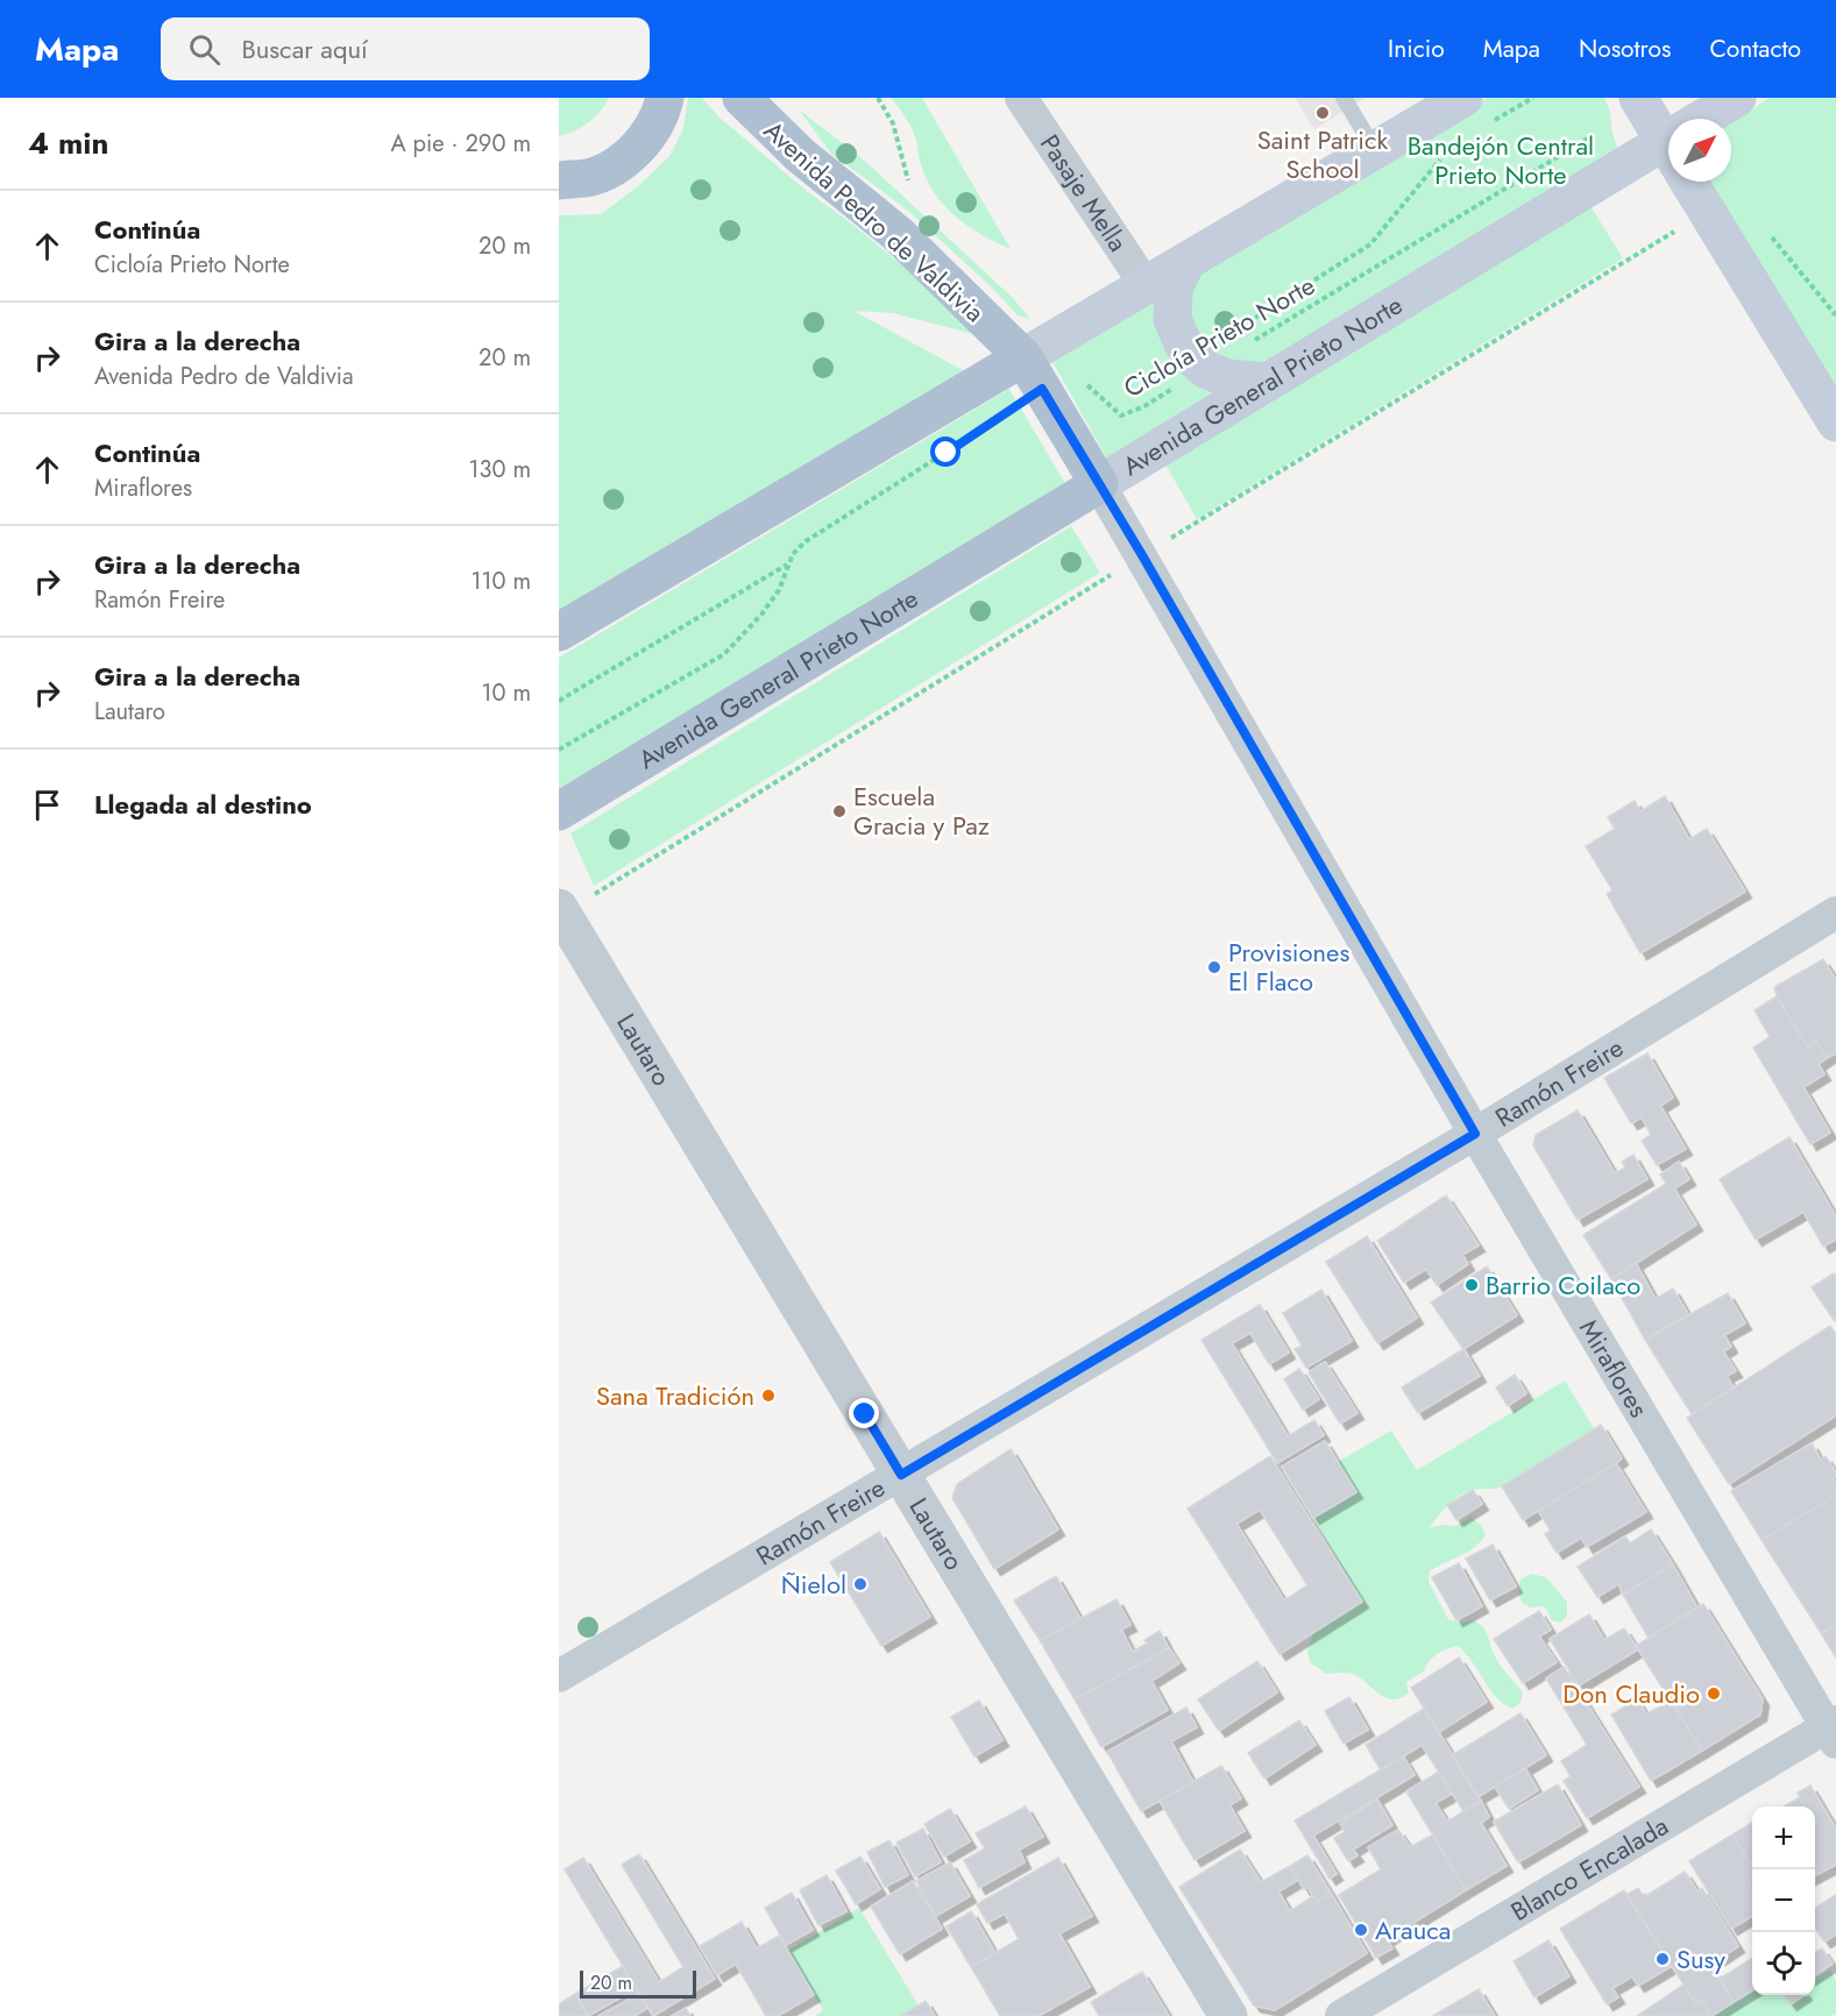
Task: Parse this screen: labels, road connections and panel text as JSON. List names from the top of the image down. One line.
{"streets":{"main road":["Avenida Pedro de Valdivia","Avenida General Prieto Norte"],"street":["Pasaje Mella","Lautaro","Ramón Freire","Miraflores","Blanco Encalada"],"path":["Cicloía Prieto Norte"]},"crossings":[["Avenida Pedro de Valdivia","Cicloía Prieto Norte"],["Avenida Pedro de Valdivia","Avenida General Prieto Norte"],["Avenida Pedro de Valdivia","Miraflores"],["Avenida General Prieto Norte","Miraflores"],["Lautaro","Ramón Freire"],["Ramón Freire","Miraflores"],["Miraflores","Blanco Encalada"]],"parks":["Bandejón Central Prieto Norte"],"places":["Saint Patrick School","Escuela Gracia y Paz","Provisiones El Flaco","Barrio Coilaco","Sana Tradición","Ñielol","Don Claudio","Arauca","Susy"],"scale_bar":"20 m","north":"top right","page":{"header":"Mapa","search":"Buscar aquí","nav":["Inicio","Mapa","Nosotros","Contacto"],"heading":["4 min","A pie · 290 m"],"list":[["Continúa","Cicloía Prieto Norte","20 m"],["Gira a la derecha","Avenida Pedro de Valdivia","20 m"],["Continúa","Miraflores","130 m"],["Gira a la derecha","Ramón Freire","110 m"],["Gira a la derecha","Lautaro","10 m"],"Llegada al destino"],"map_buttons":["+","−"],"scale":"20 m"}}
